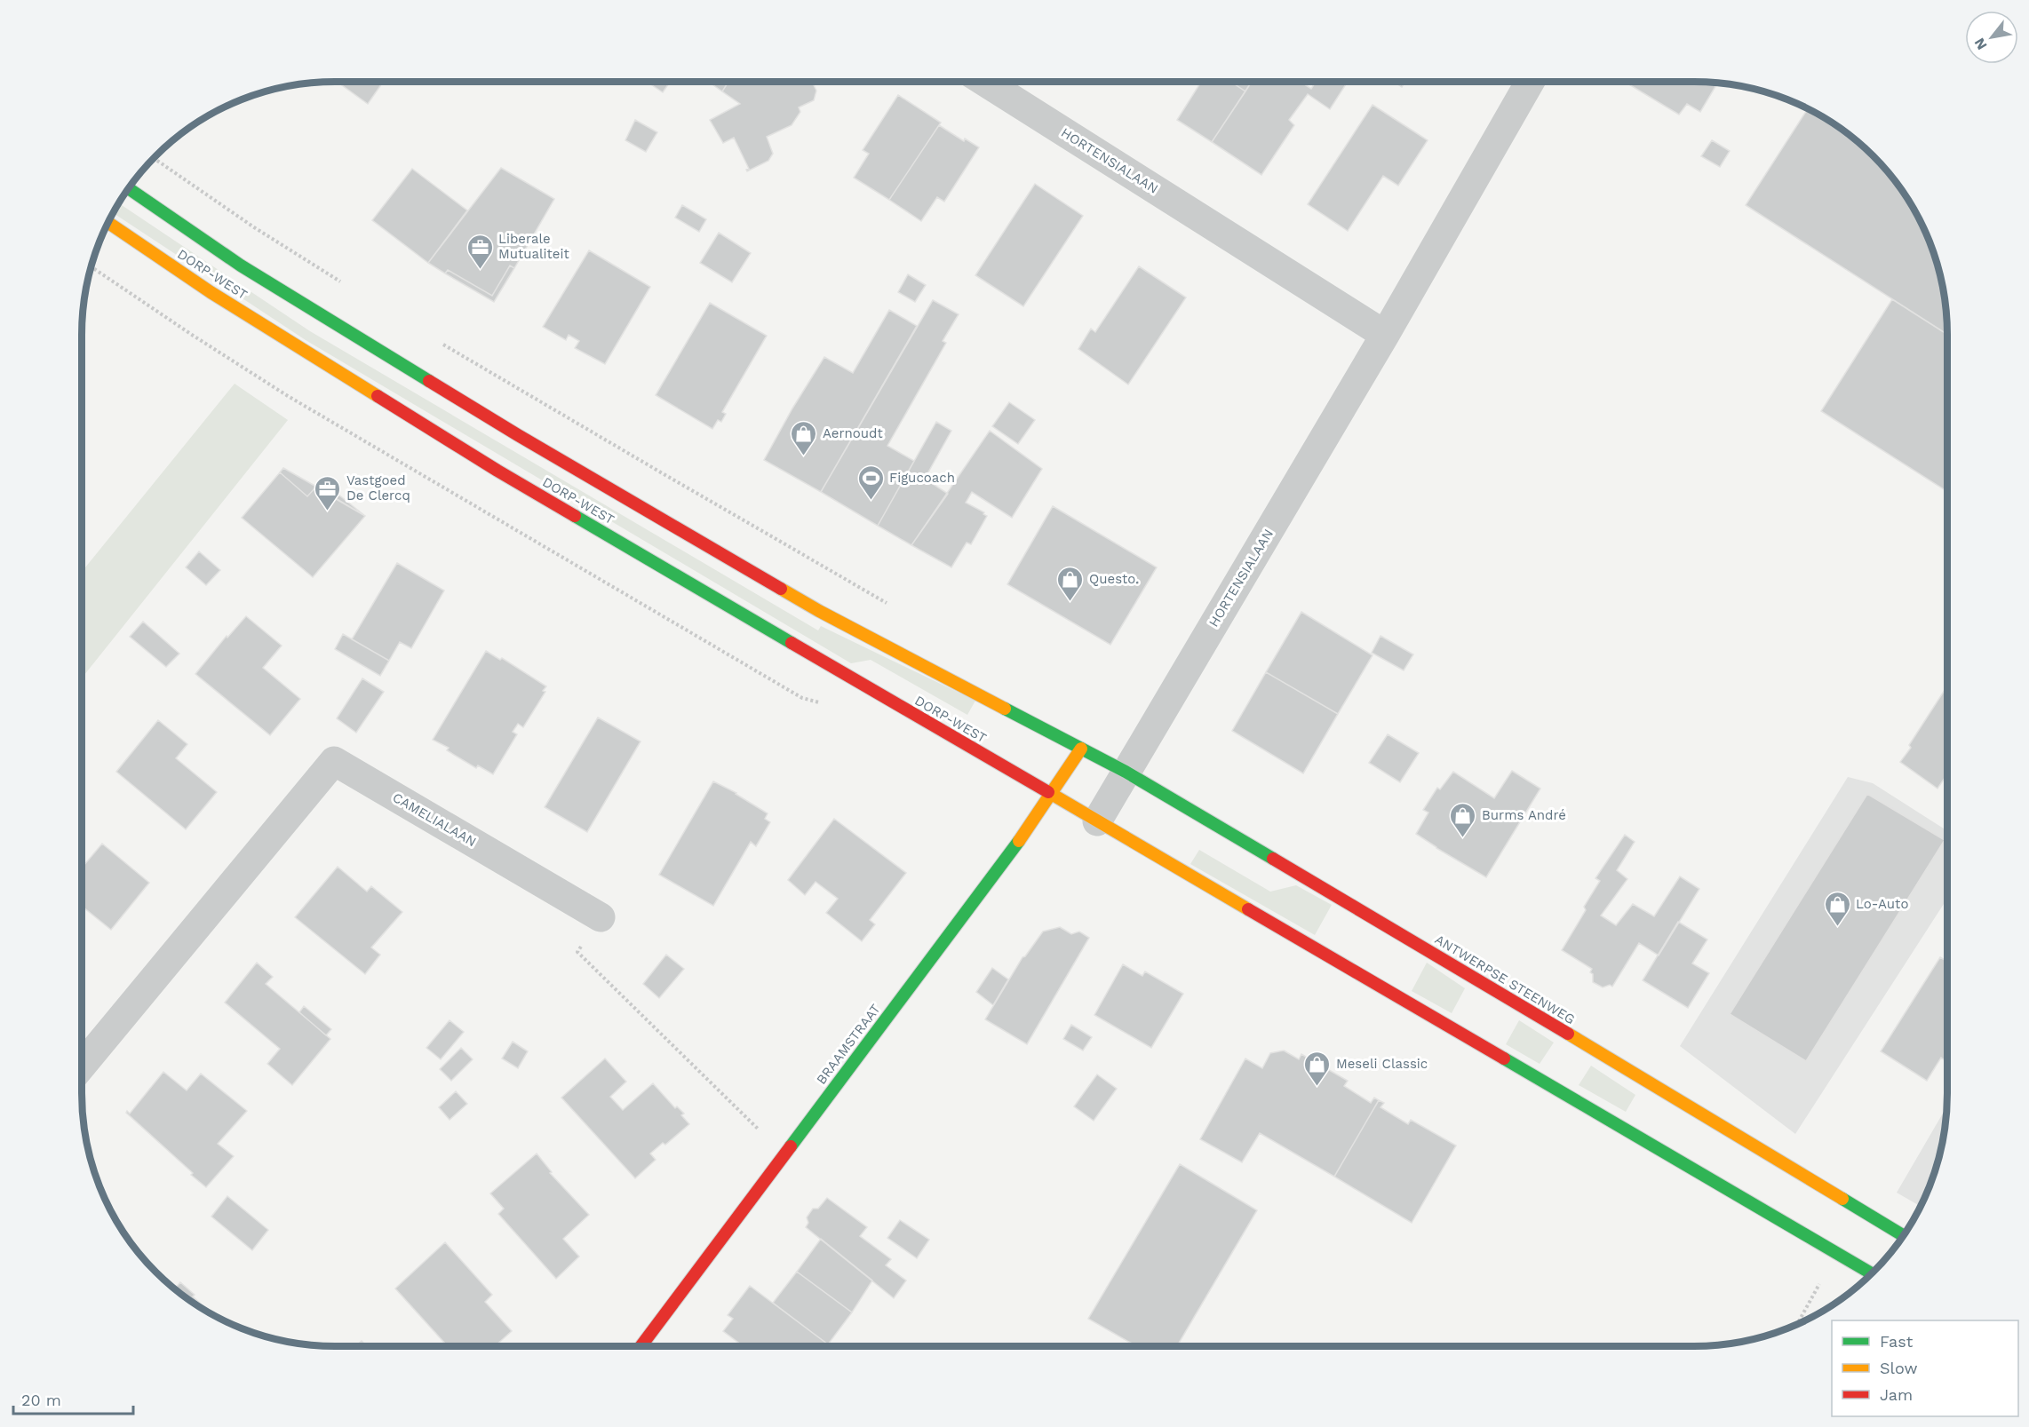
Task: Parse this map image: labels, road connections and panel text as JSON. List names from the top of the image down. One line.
{"streets":{"main road":["DORP-WEST","ANTWERPSE STEENWEG","BRAAMSTRAAT"],"street":["HORTENSIALAAN","CAMELIALAAN"]},"crossings":[["HORTENSIALAAN","ANTWERPSE STEENWEG"],["DORP-WEST","ANTWERPSE STEENWEG"],["DORP-WEST","BRAAMSTRAAT"],["ANTWERPSE STEENWEG","BRAAMSTRAAT"]],"places":{"office":["Liberale Mutualiteit","Vastgoed De Clercq"],"shop":["Aernoudt","Questo.","Burms André","Lo-Auto","Meseli Classic"],"sports":["Figucoach"]},"legend":["Fast","Slow","Jam"],"scale_bar":"20 m","north":"bottom left"}
